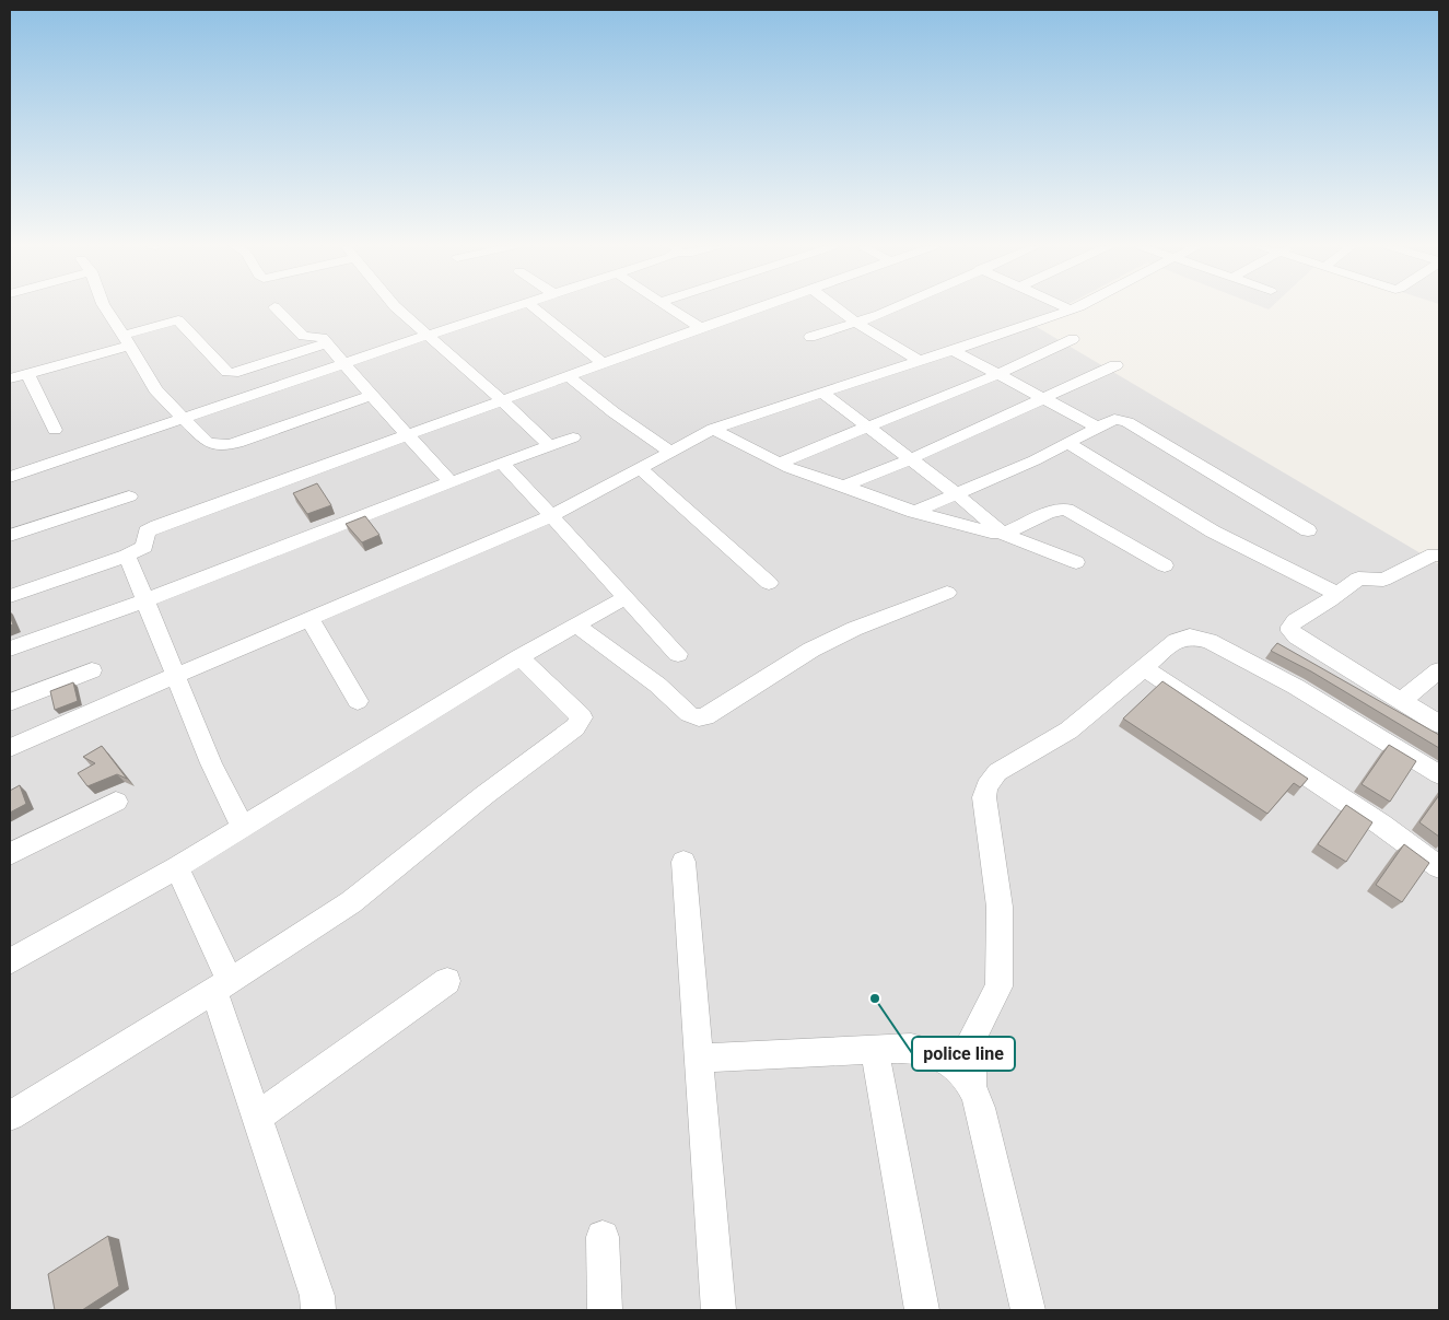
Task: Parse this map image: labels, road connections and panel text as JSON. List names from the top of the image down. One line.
{"places":["police line"]}
